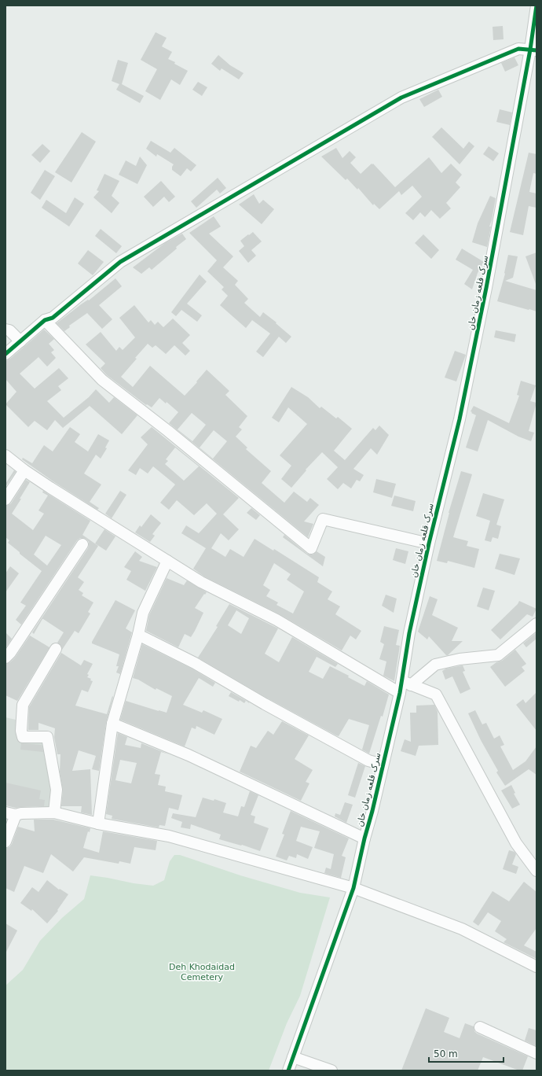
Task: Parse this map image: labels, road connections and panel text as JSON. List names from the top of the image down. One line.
{"streets":{"street":["سرک قلعه زمان خان"]},"parks":["Deh Khodaidad Cemetery"],"scale_bar":"50 m"}
